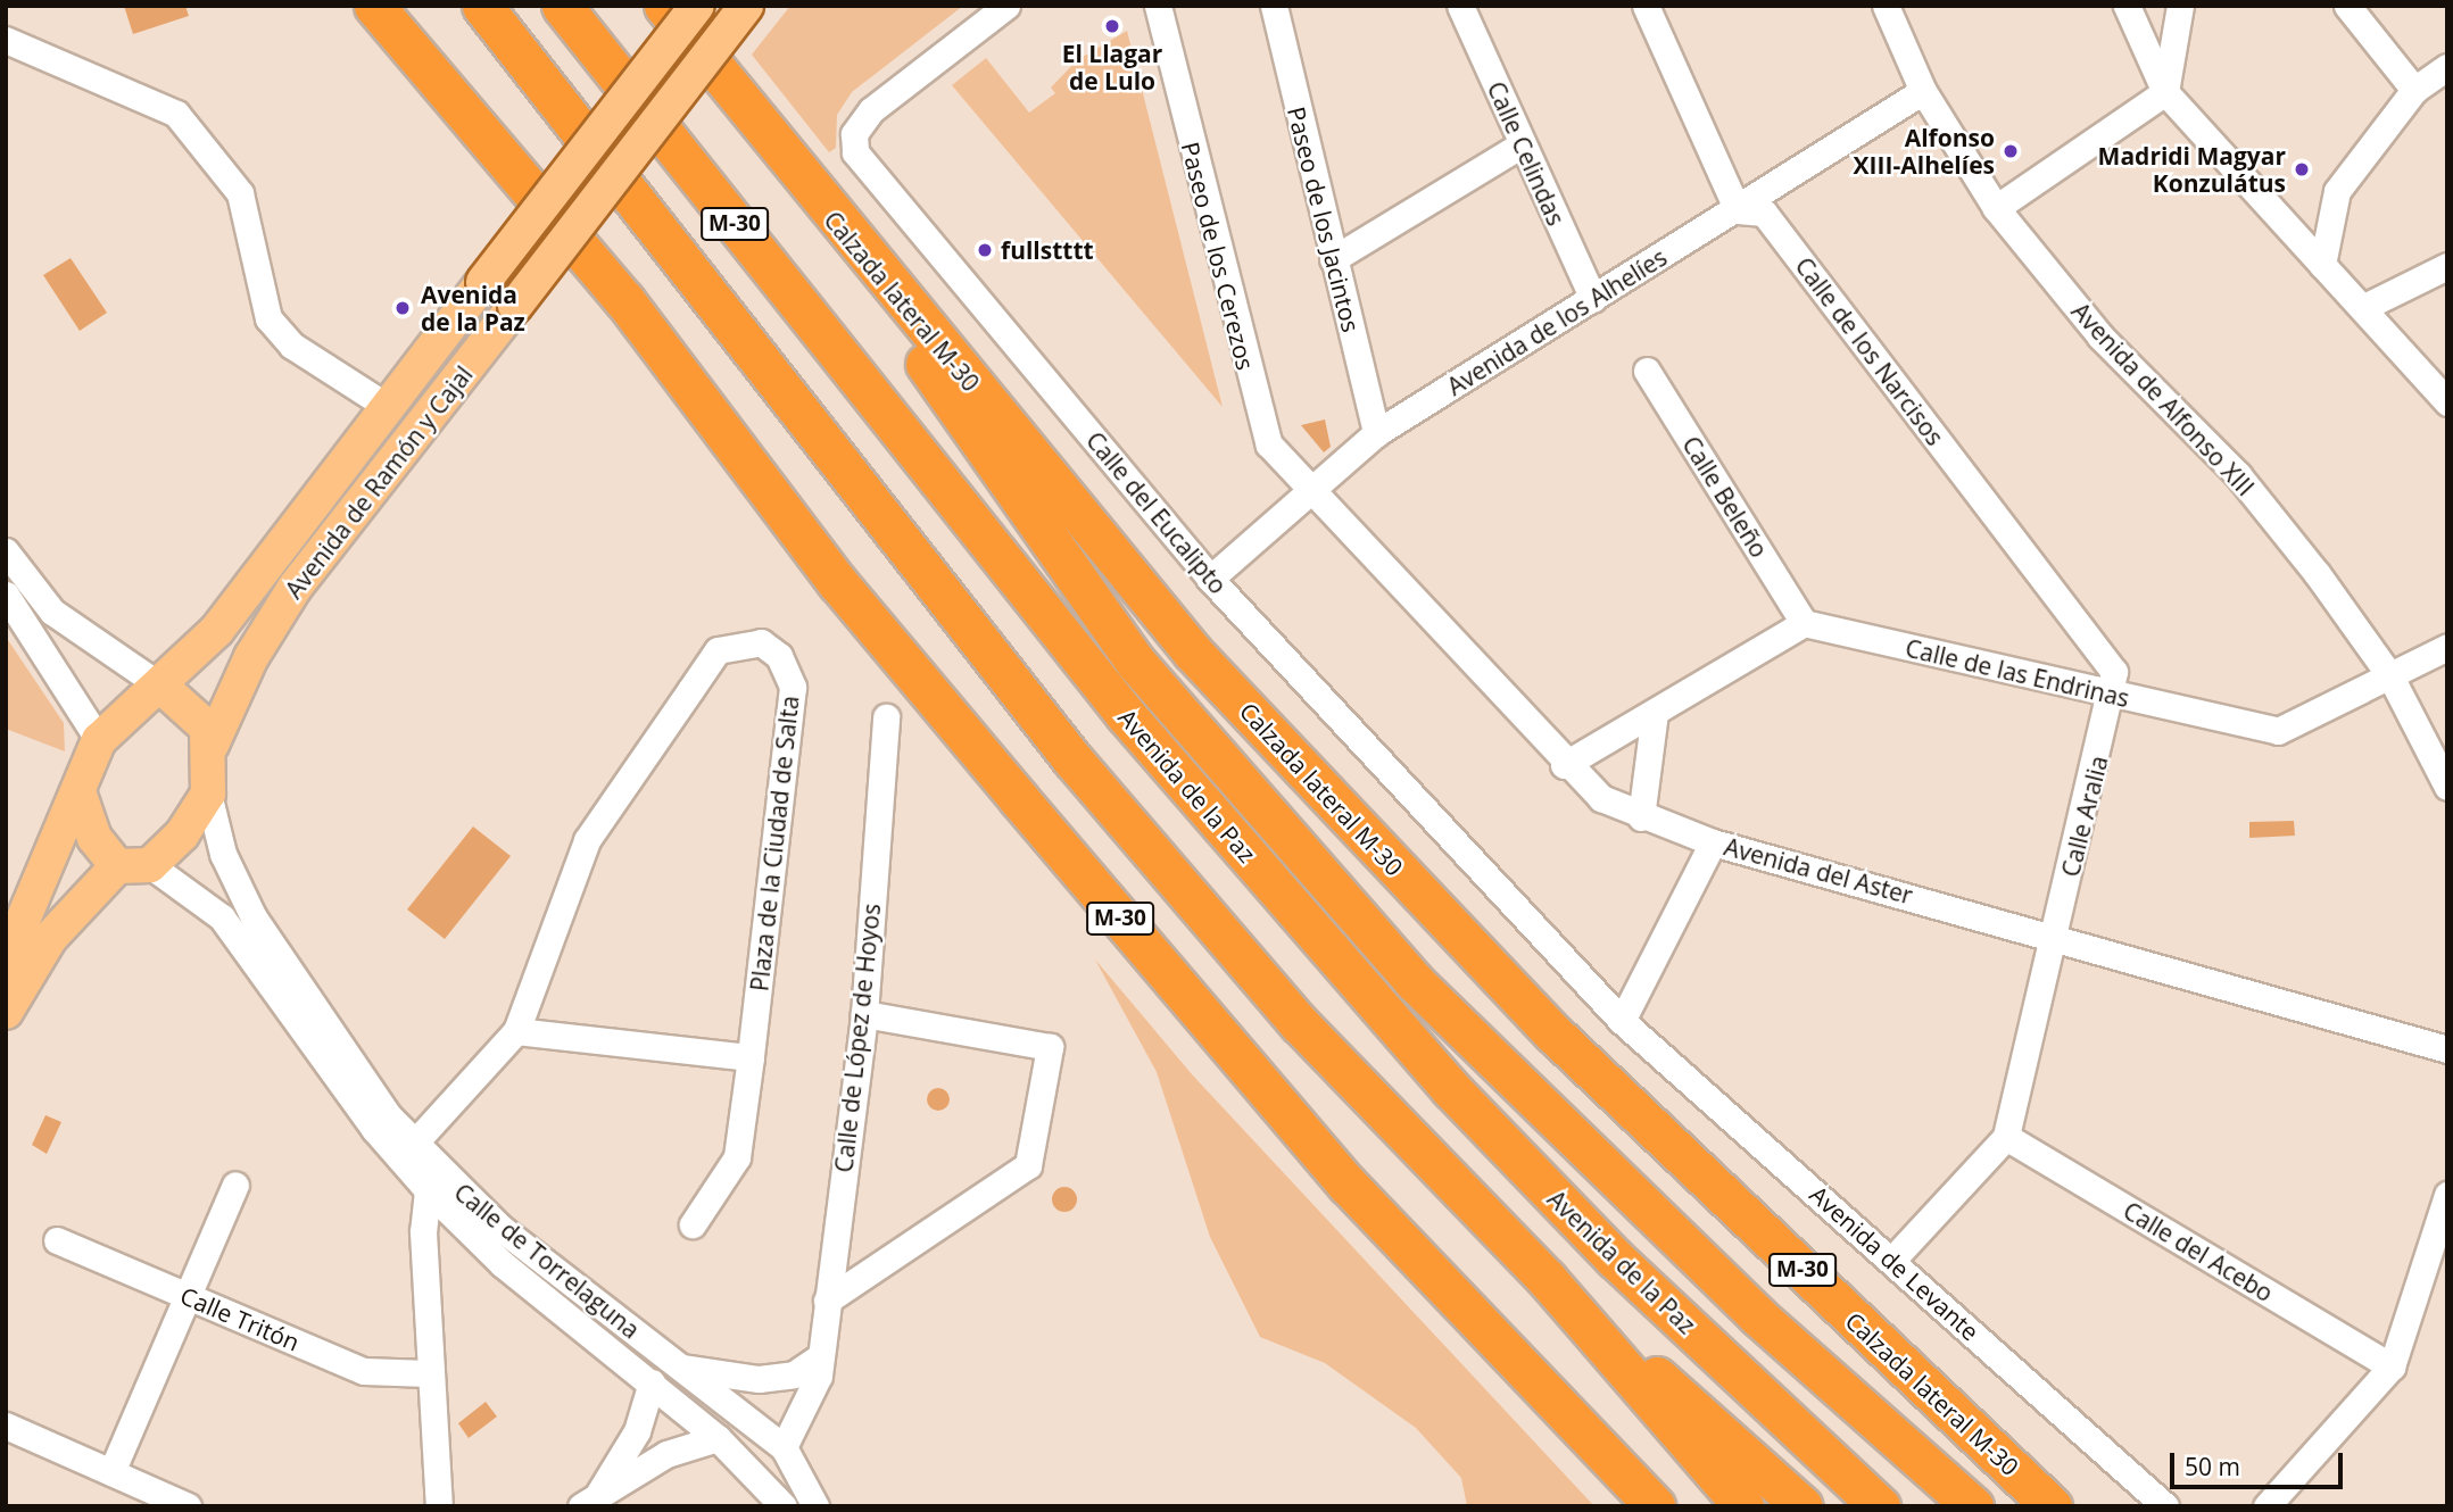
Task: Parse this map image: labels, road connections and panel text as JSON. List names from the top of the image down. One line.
{"streets":{"highway":["M-30","Calzada lateral M-30","Avenida de la Paz"],"main road":["Avenida de Ramón y Cajal"],"street":["Calle Celindas","Paseo de los Jacintos","Paseo de los Cerezos","Avenida de los Alhelíes","Calle de los Narcisos","Avenida de Alfonso XIII","Calle Beleño","Calle del Eucalipto","Calle de las Endrinas","Calle Aralia","Plaza de la Ciudad de Salta","Avenida del Aster","Calle de López de Hoyos","Calle del Acebo","Calle de Torrelaguna","Avenida de Levante","Calle Tritón"]},"crossings":[["Calle Celindas","Avenida de los Alhelíes"],["Paseo de los Jacintos","Avenida de los Alhelíes"],["Paseo de los Cerezos","Avenida de los Alhelíes"],["Paseo de los Cerezos","Avenida del Aster"],["Avenida de los Alhelíes","Calle de los Narcisos"],["Avenida de los Alhelíes","Avenida de Alfonso XIII"],["Avenida de los Alhelíes","Calle del Eucalipto"],["Avenida de los Alhelíes","Avenida del Aster"],["Calle de los Narcisos","Calle de las Endrinas"],["Calle de los Narcisos","Calle Aralia"],["Avenida de Alfonso XIII","Calle de las Endrinas"],["Avenida de Ramón y Cajal","Calle de Torrelaguna"],["Calle Beleño","Calle de las Endrinas"],["Calle del Eucalipto","Avenida de Levante"],["Calle de las Endrinas","Calle Aralia"],["Calle Aralia","Avenida del Aster"],["Calle Aralia","Calle del Acebo"],["Plaza de la Ciudad de Salta","Calle de Torrelaguna"],["Calle de López de Hoyos","Calle de Torrelaguna"]],"places":["El Llagar de Lulo","Alfonso XIII-Alhelíes","Madridi Magyar Konzulátus","fullstttt","Avenida de la Paz"],"scale_bar":"50 m"}
